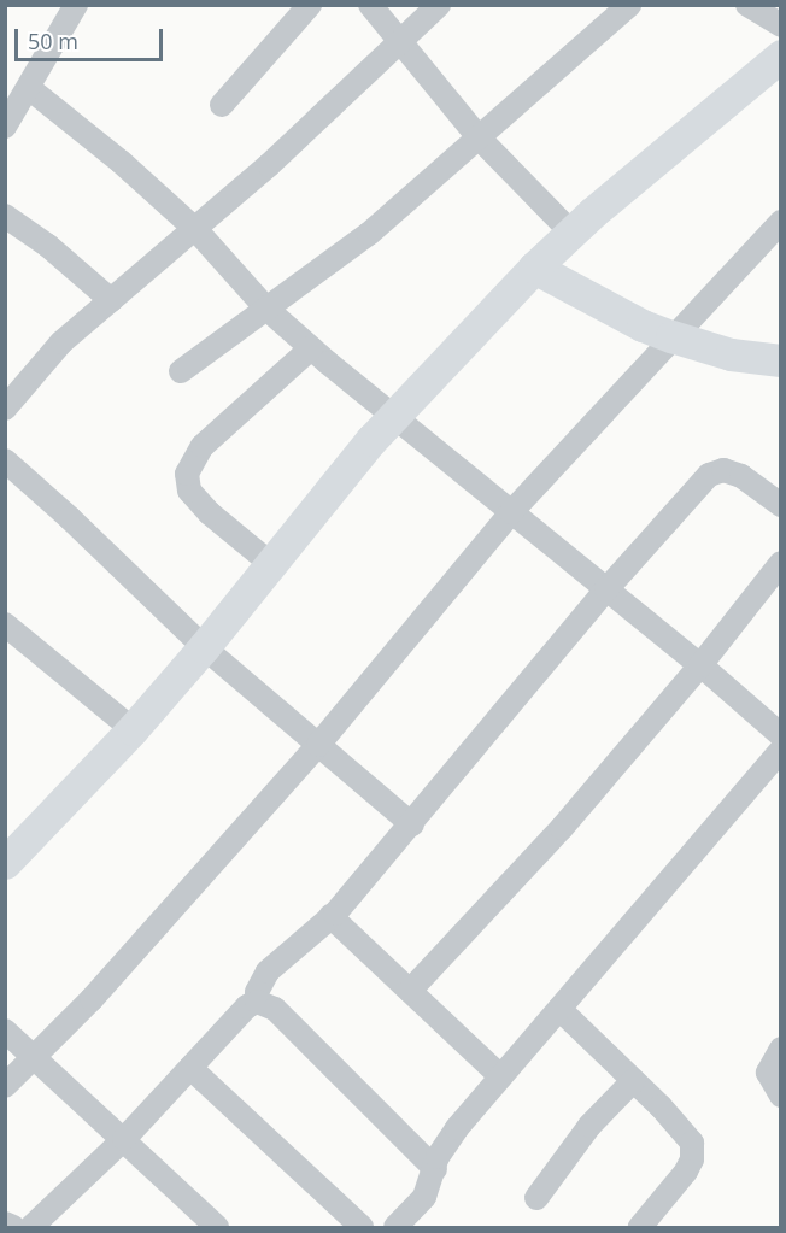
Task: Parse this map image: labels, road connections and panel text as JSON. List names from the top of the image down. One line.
{"scale_bar":"50 m"}
